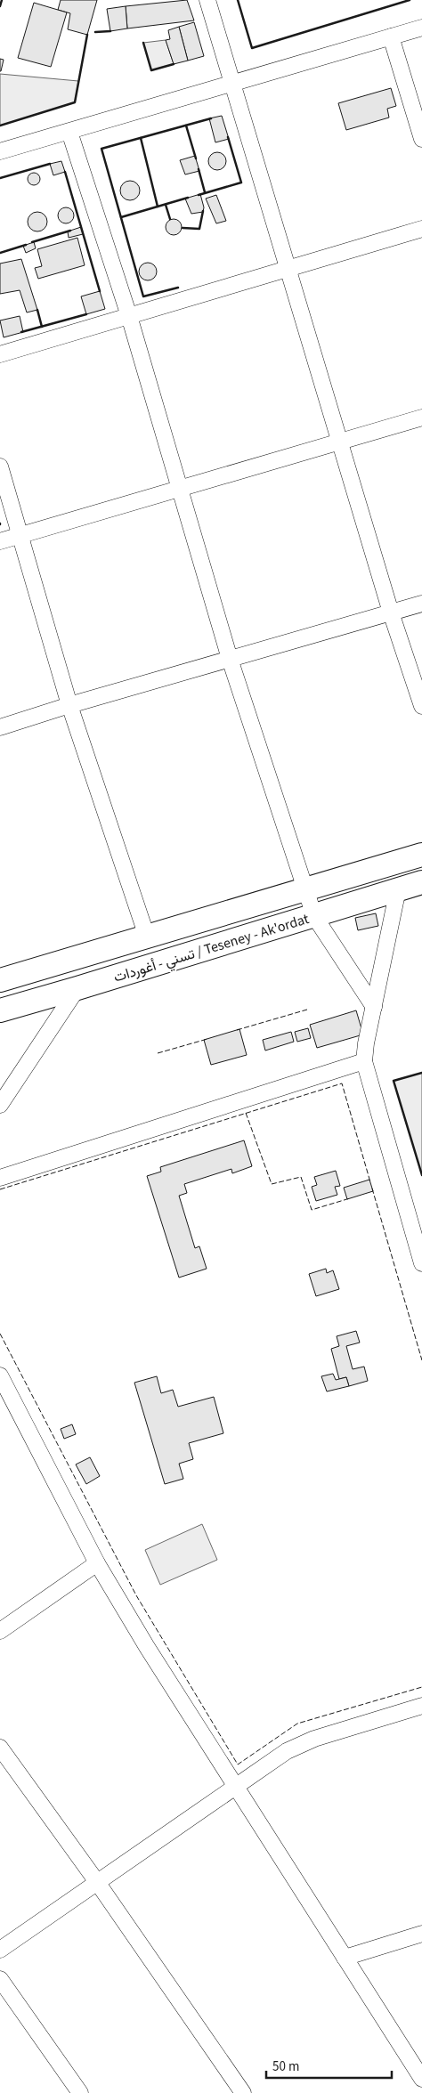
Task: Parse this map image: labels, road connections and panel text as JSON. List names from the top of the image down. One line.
{"streets":{"main road":["تسني - أغوردات / Teseney - Ak'ordat"]},"scale_bar":"50 m"}
